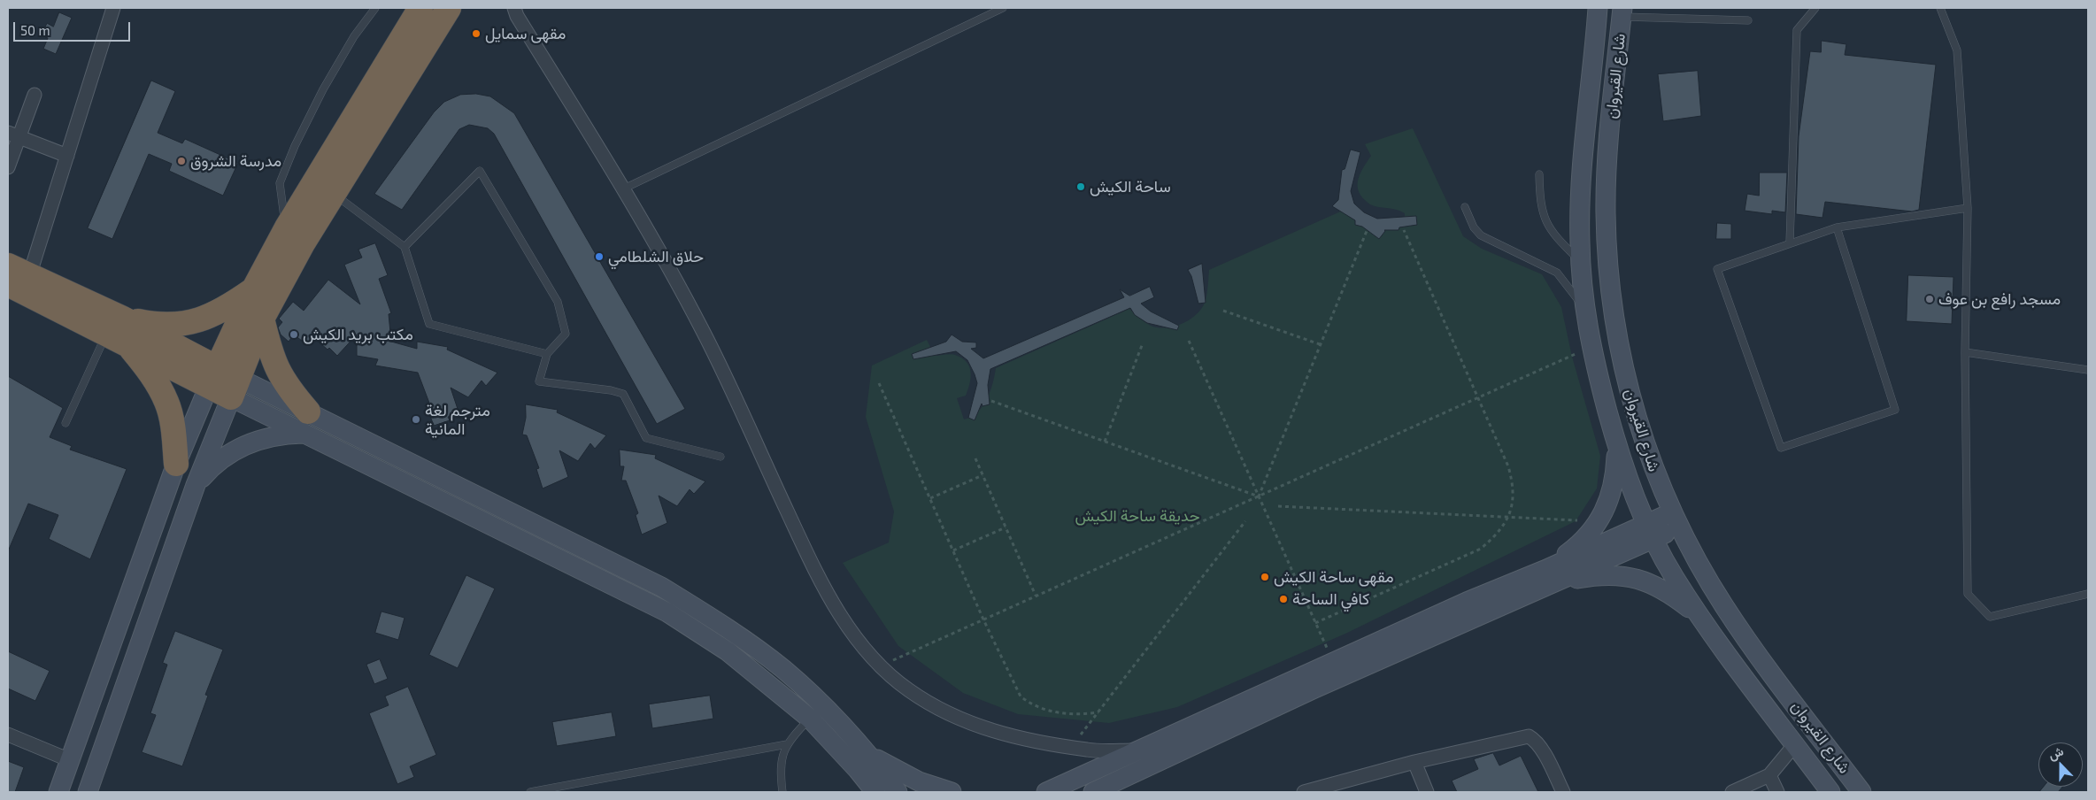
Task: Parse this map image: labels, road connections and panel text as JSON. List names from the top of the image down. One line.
{"streets":{"main road":["شارع القيروان"]},"parks":["حديقة ساحة الكيش"],"places":["مقهى سمايل","مدرسة الشروق","ساحة الكيش","حلاق الشلطامي","مسجد رافع بن عوف","مكتب بريد الكيش","مترجم لغة المانية","مقهى ساحة الكيش","كافي الساحة"],"scale_bar":"50 m","north":"top"}
